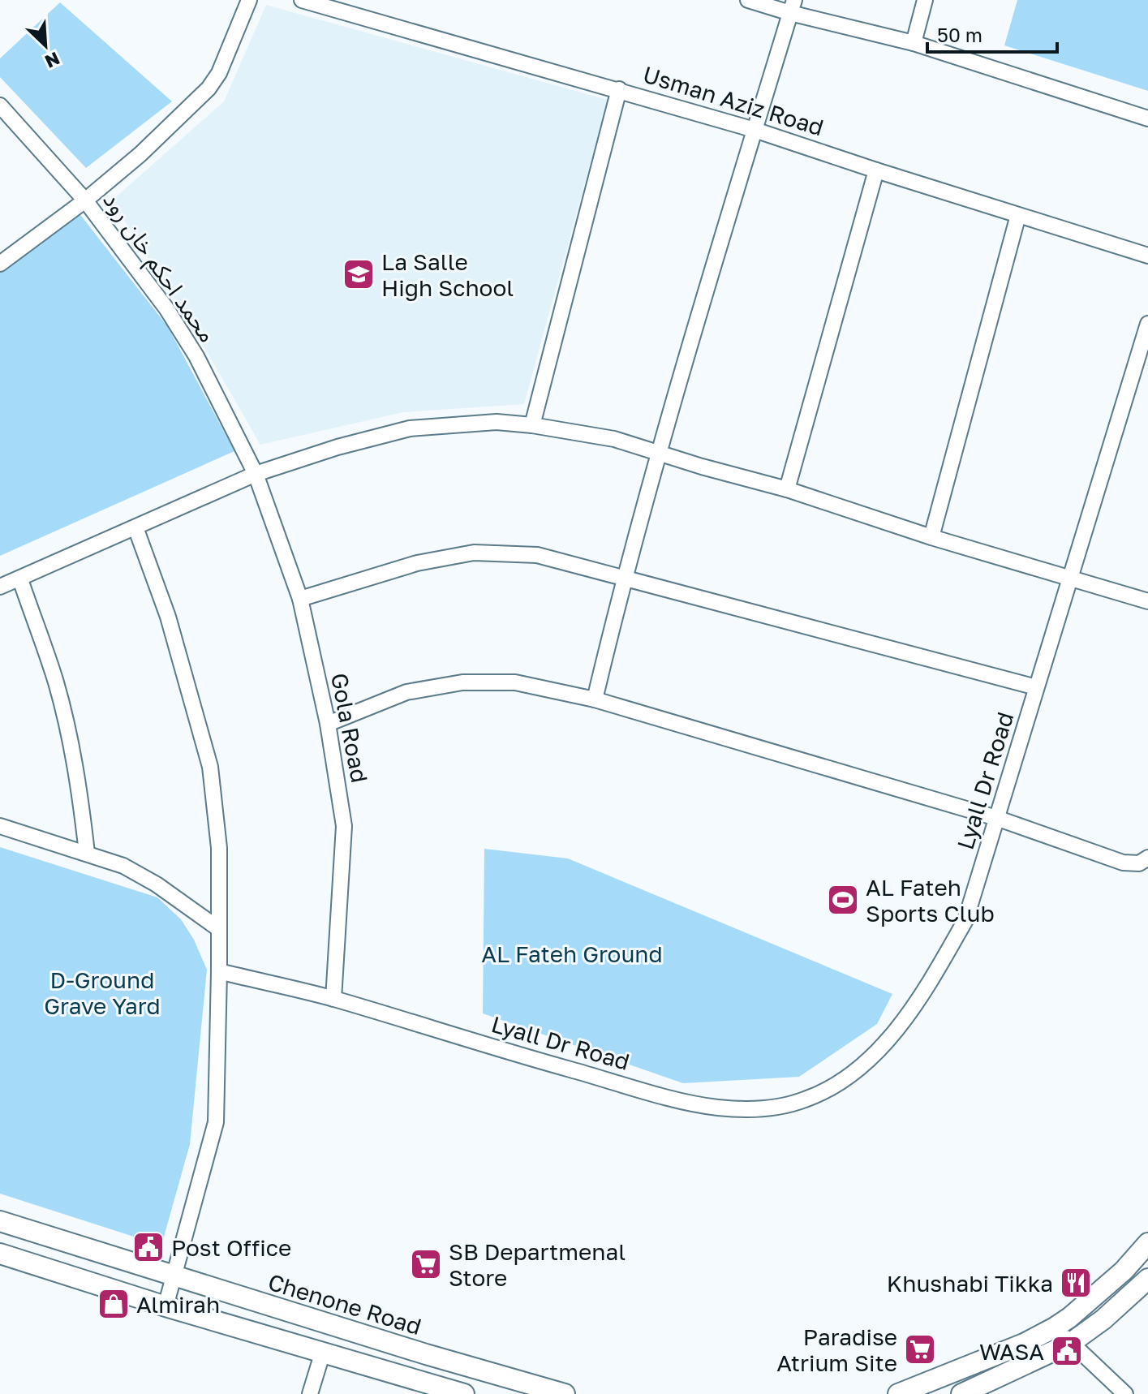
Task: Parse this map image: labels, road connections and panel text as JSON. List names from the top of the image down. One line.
{"streets":{"street":["Usman Aziz Road","محمد احكم خان رود","Gola Road","Lyall Dr Road","Chenone Road"]},"crossings":[["محمد احكم خان رود","Gola Road"],["Gola Road","Lyall Dr Road"]],"parks":["AL Fateh Ground","D-Ground Grave Yard"],"places":{"school or university":["La Salle High School"],"sports":["AL Fateh Sports Club"],"public building":["Post Office","WASA"],"supermarket":["SB Departmenal Store","Paradise Atrium Site"],"restaurant":["Khushabi Tikka"],"shop":["Almirah"]},"scale_bar":"50 m","north":"bottom right"}
